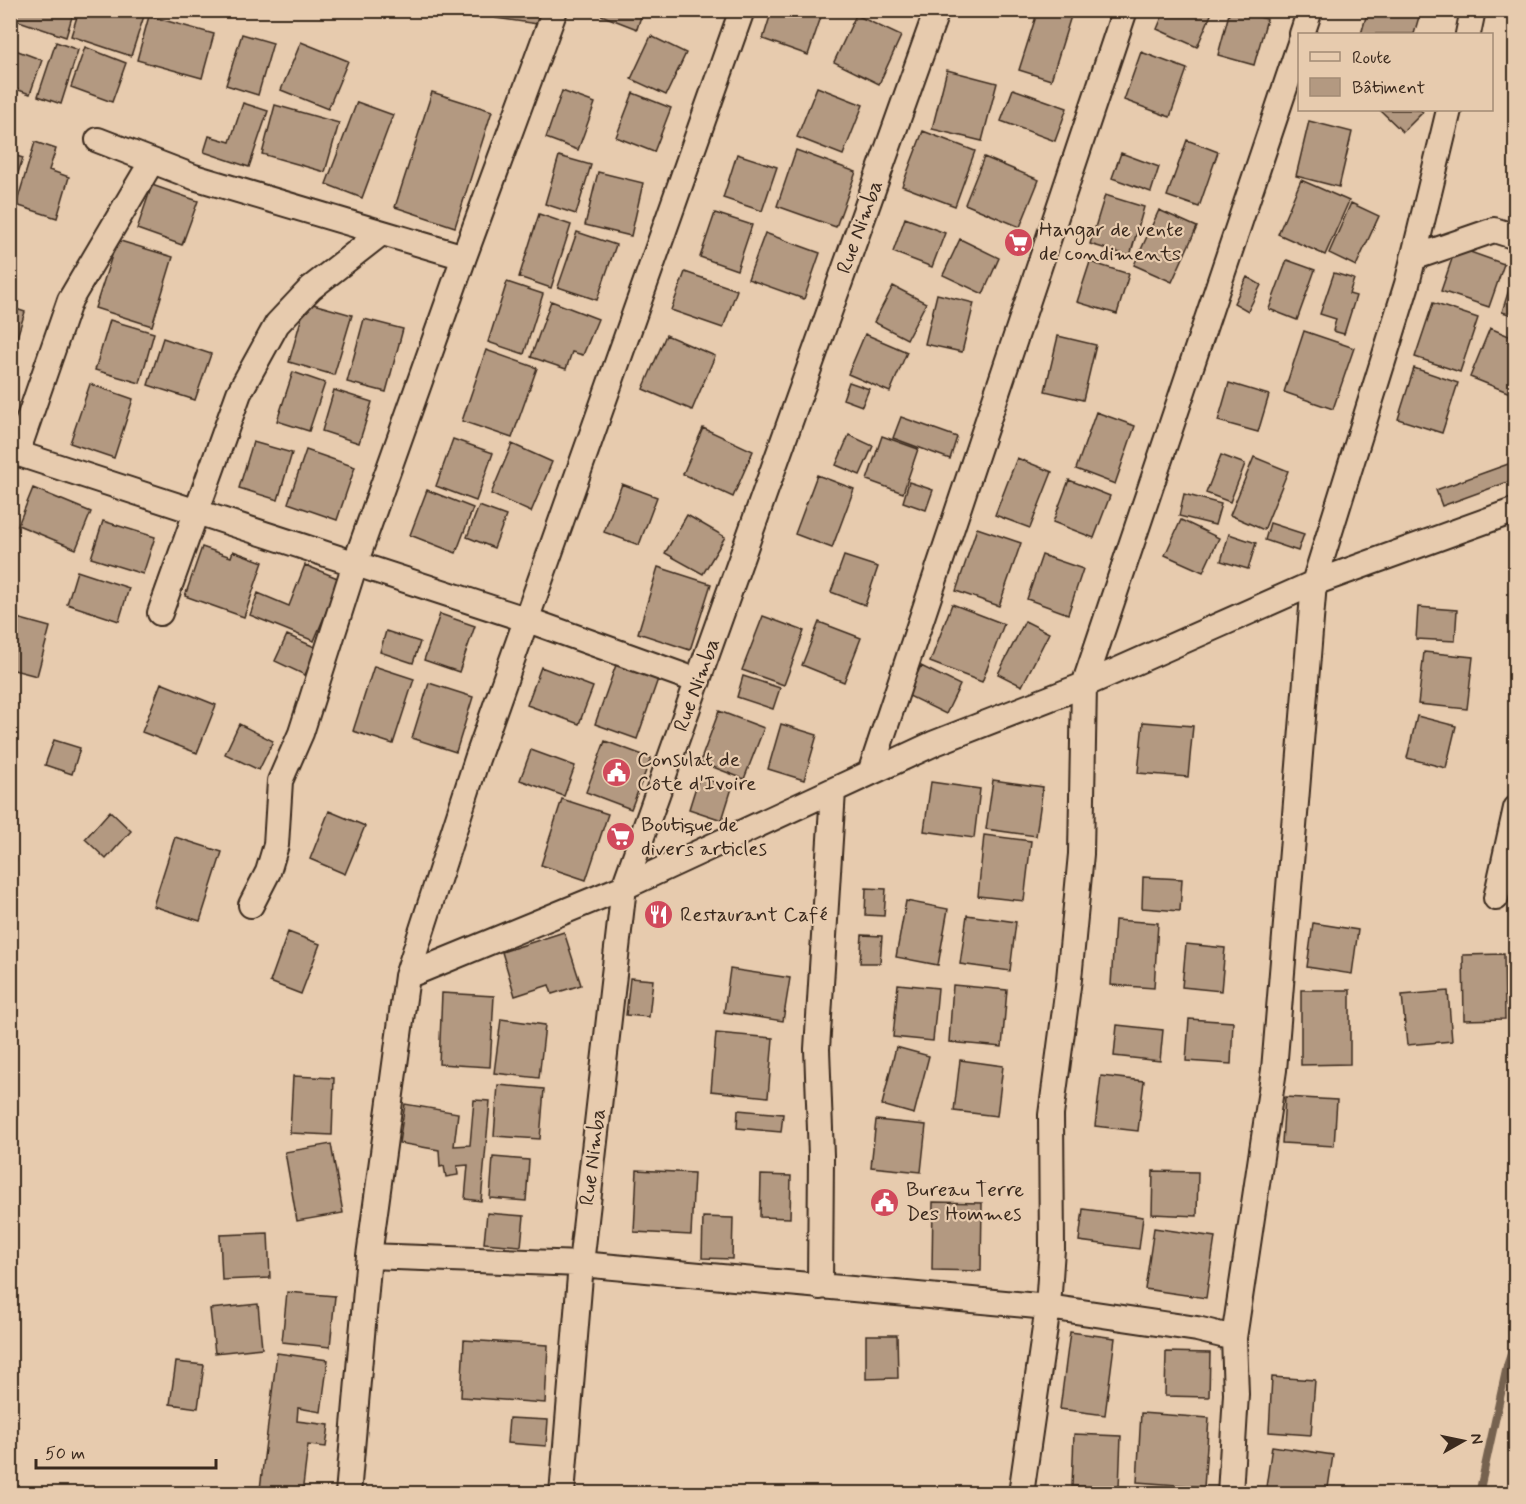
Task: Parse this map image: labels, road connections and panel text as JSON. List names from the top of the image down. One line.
{"streets":{"street":["Rue Nimba"]},"places":{"supermarket":["Hangar de vente de condiments","Boutique de divers articles"],"public building":["Consulat de Côte d'Ivoire","Bureau Terre Des Hommes"],"restaurant":["Restaurant Café"]},"legend":["Route","Bâtiment"],"scale_bar":"50 m","north":"right"}
